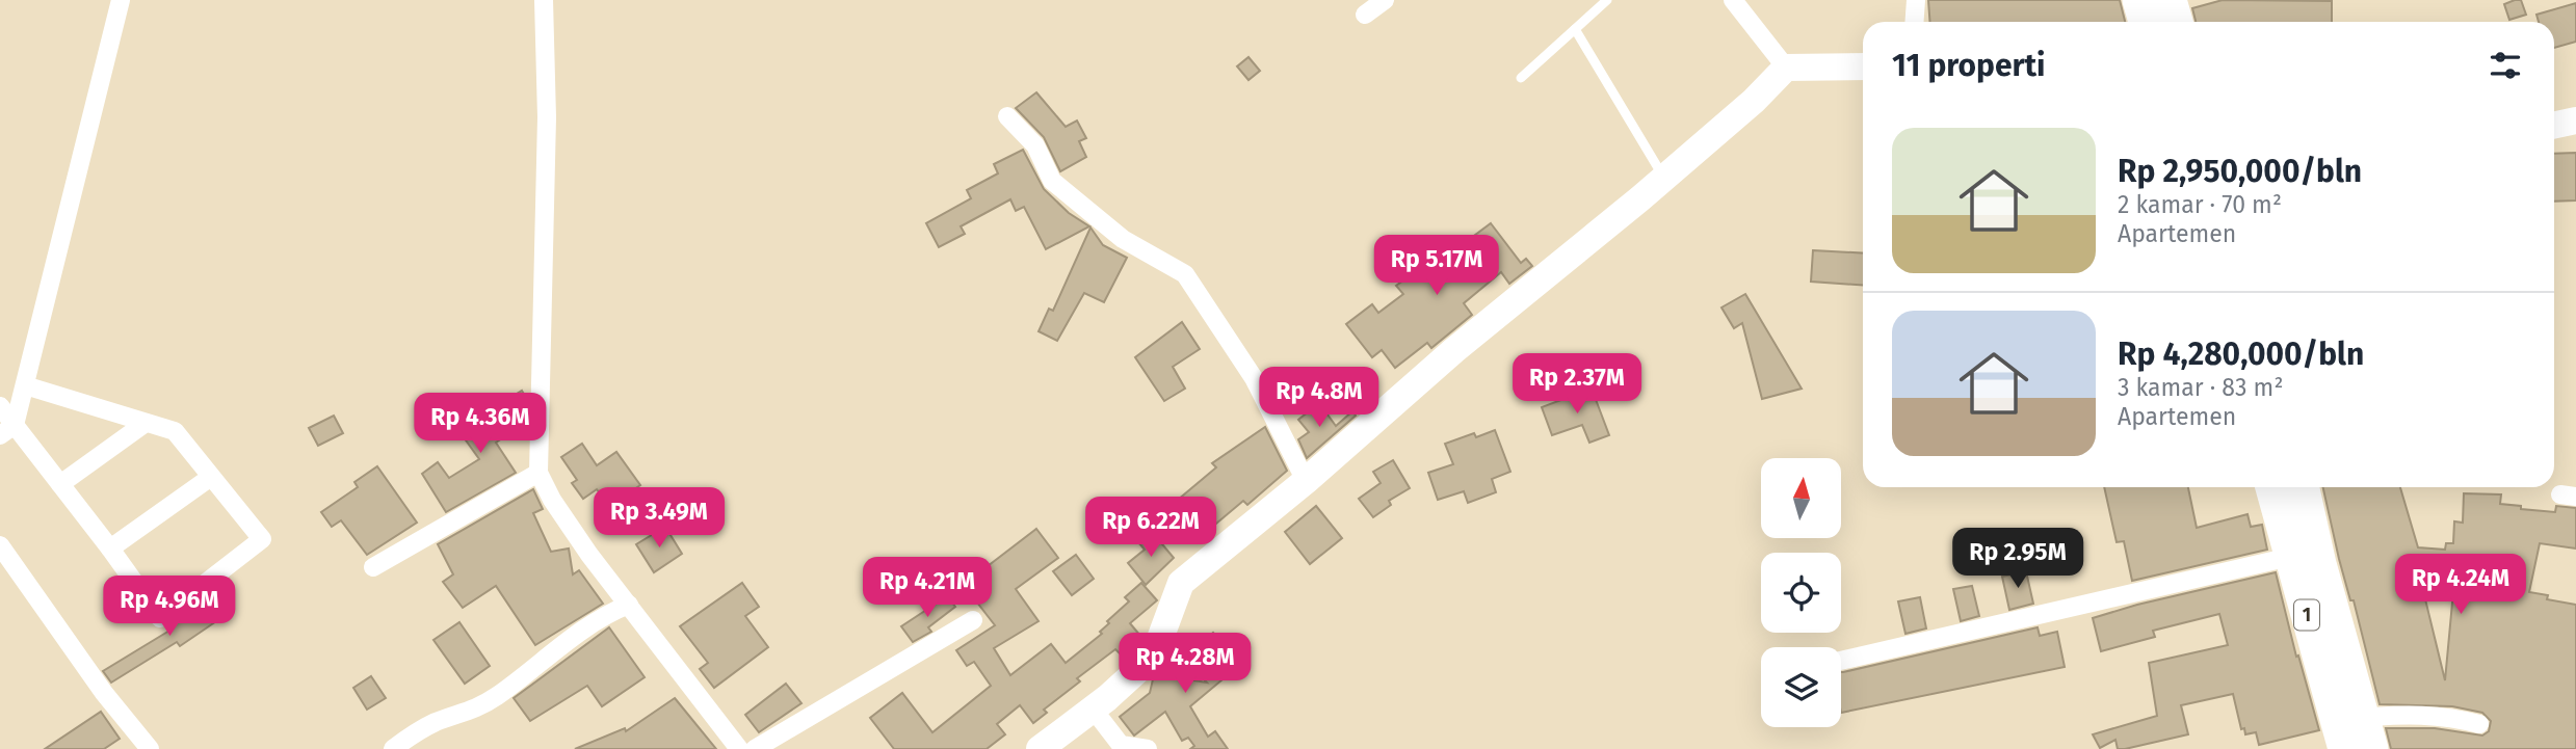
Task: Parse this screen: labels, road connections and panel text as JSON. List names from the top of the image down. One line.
{"streets":{"highway":["1"]},"north":"top","page":{"heading":"11 properti","list":[{"name":"Rp 2,950,000/bln","note":"2 kamar · 70 m² · Apartemen"},{"name":"Rp 4,280,000/bln","note":"3 kamar · 83 m² · Apartemen"}],"price":["Rp 5.17M","Rp 2.37M","Rp 4.8M","Rp 4.36M","Rp 3.49M","Rp 6.22M","Rp 2.95M","Rp 4.24M","Rp 4.21M","Rp 4.96M","Rp 4.28M"]}}
